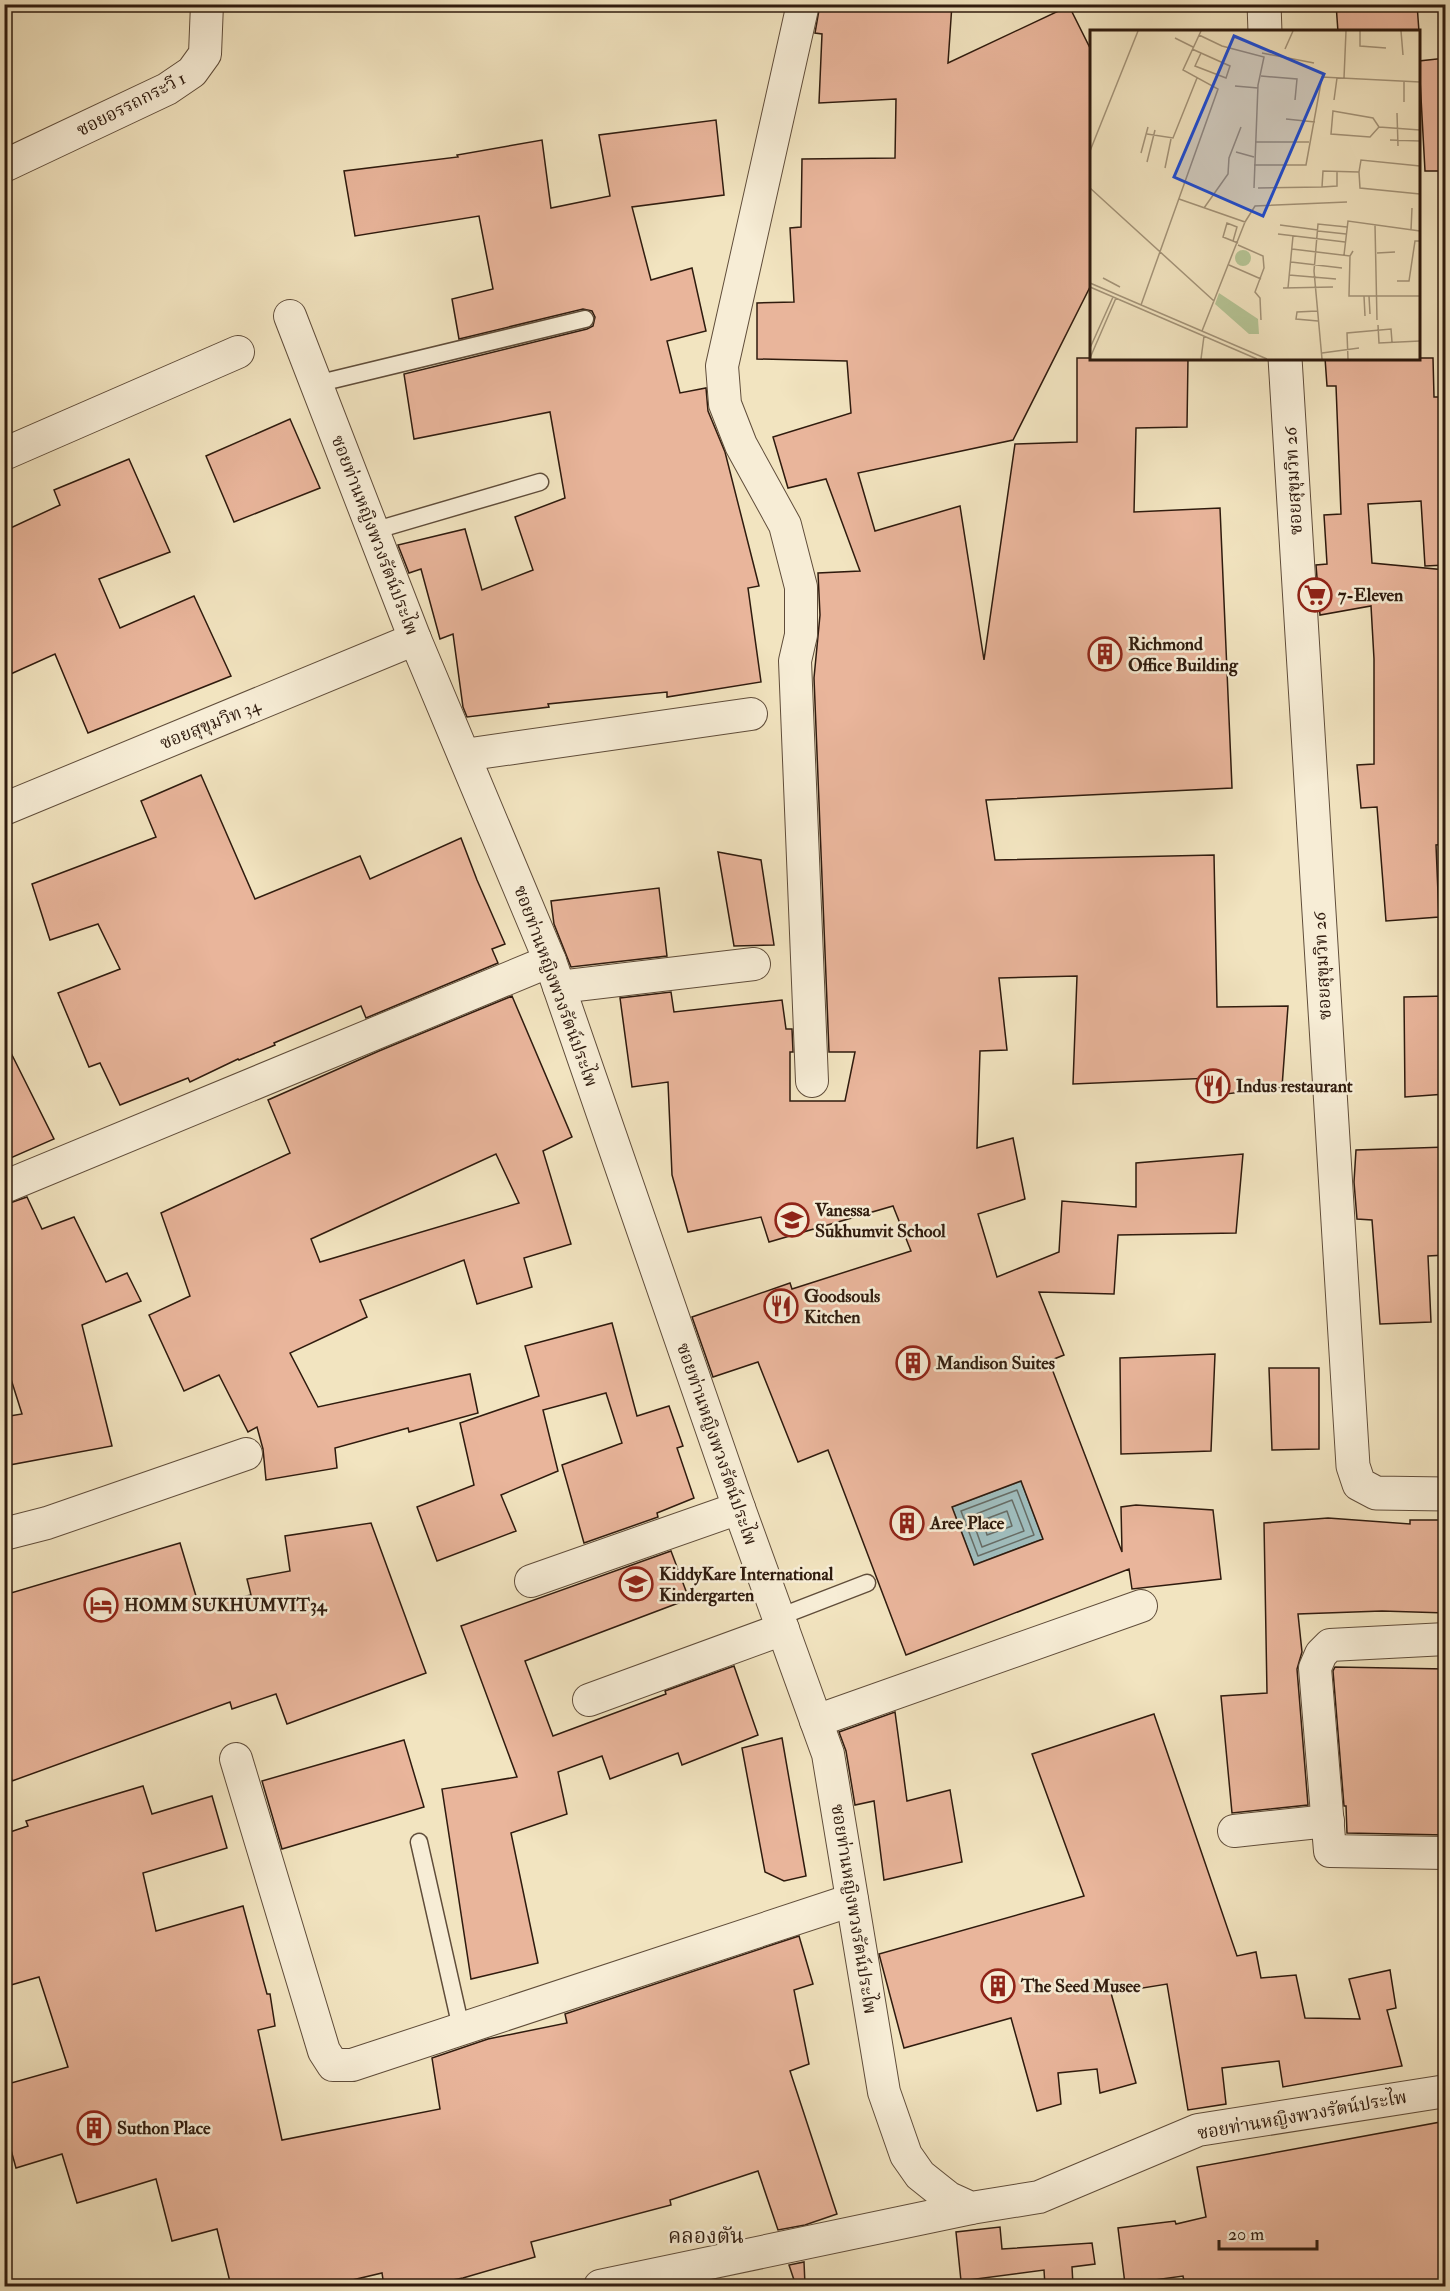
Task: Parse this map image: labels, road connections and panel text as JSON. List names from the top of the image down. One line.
{"streets":{"street":["ซอยอรรถกระวี 1","ซอยสุขุมวิท 26","ซอยท่านหญิงพวงรัตน์ประไพ","ซอยสุขุมวิท 34"]},"crossings":[["ซอยท่านหญิงพวงรัตน์ประไพ","ซอยสุขุมวิท 34"]],"districts":["คลองตัน"],"places":{"supermarket":["7-Eleven"],"building":["Richmond Office Building","Mandison Suites","Aree Place","The Seed Musee","Suthon Place"],"restaurant":["Indus restaurant","Goodsouls Kitchen"],"school or university":["Vanessa Sukhumvit School","KiddyKare International Kindergarten"],"hotel":["HOMM SUKHUMVIT34"]},"scale_bar":"20 m"}
